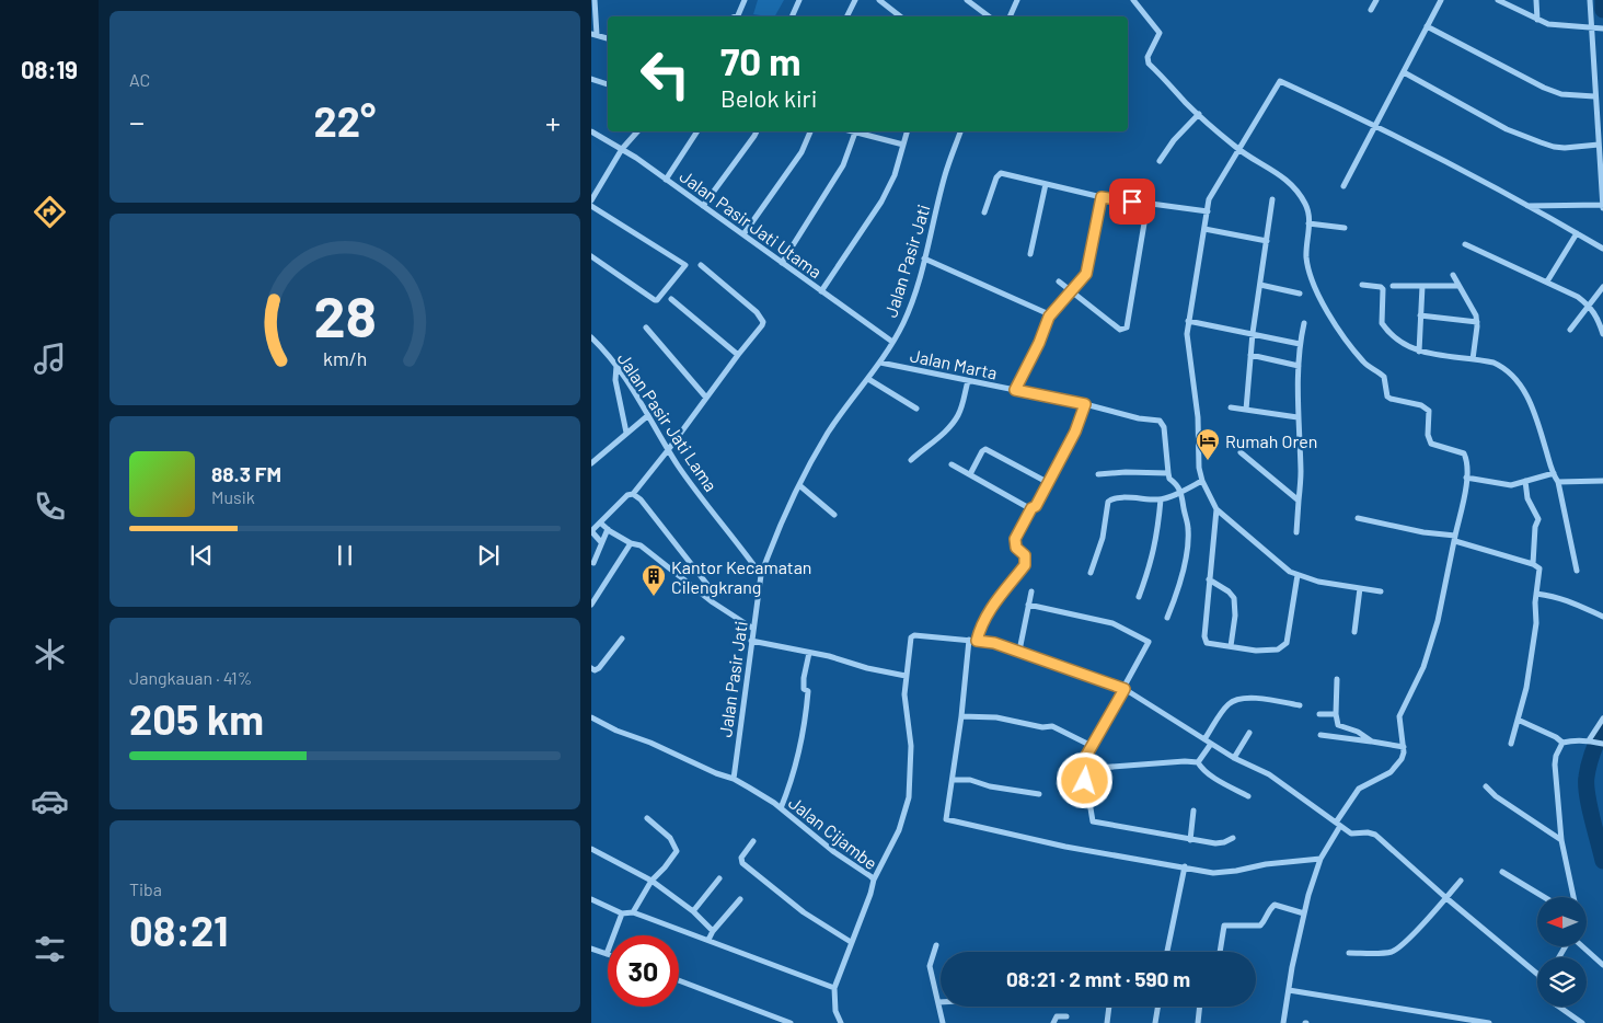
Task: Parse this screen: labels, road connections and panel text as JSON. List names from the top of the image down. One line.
{"streets":{"street":["Jalan Pasir Jati Utama","Jalan Pasir Jati","Jalan Marta","Jalan Pasir Jati Lama","Jalan Cijambe"]},"crossings":[["Jalan Pasir Jati Utama","Jalan Pasir Jati"],["Jalan Pasir Jati","Jalan Marta"],["Jalan Pasir Jati","Jalan Pasir Jati Lama"],["Jalan Pasir Jati","Jalan Cijambe"]],"places":{"hotel":["Rumah Oren"],"building":["Kantor Kecamatan Cilengkrang"]},"north":"left","page":{"tabs":"08:19","tile":["AC",["Jangkauan · 41%","205 km"],["Tiba","08:21"]],"turn":["70 m","Belok kiri"],"heat":["−","22°","+"],"song":["88.3 FM","Musik"],"limit":"30","trip":"08:21 · 2 mnt · 590 m","gauge":["28","km/h"]}}
